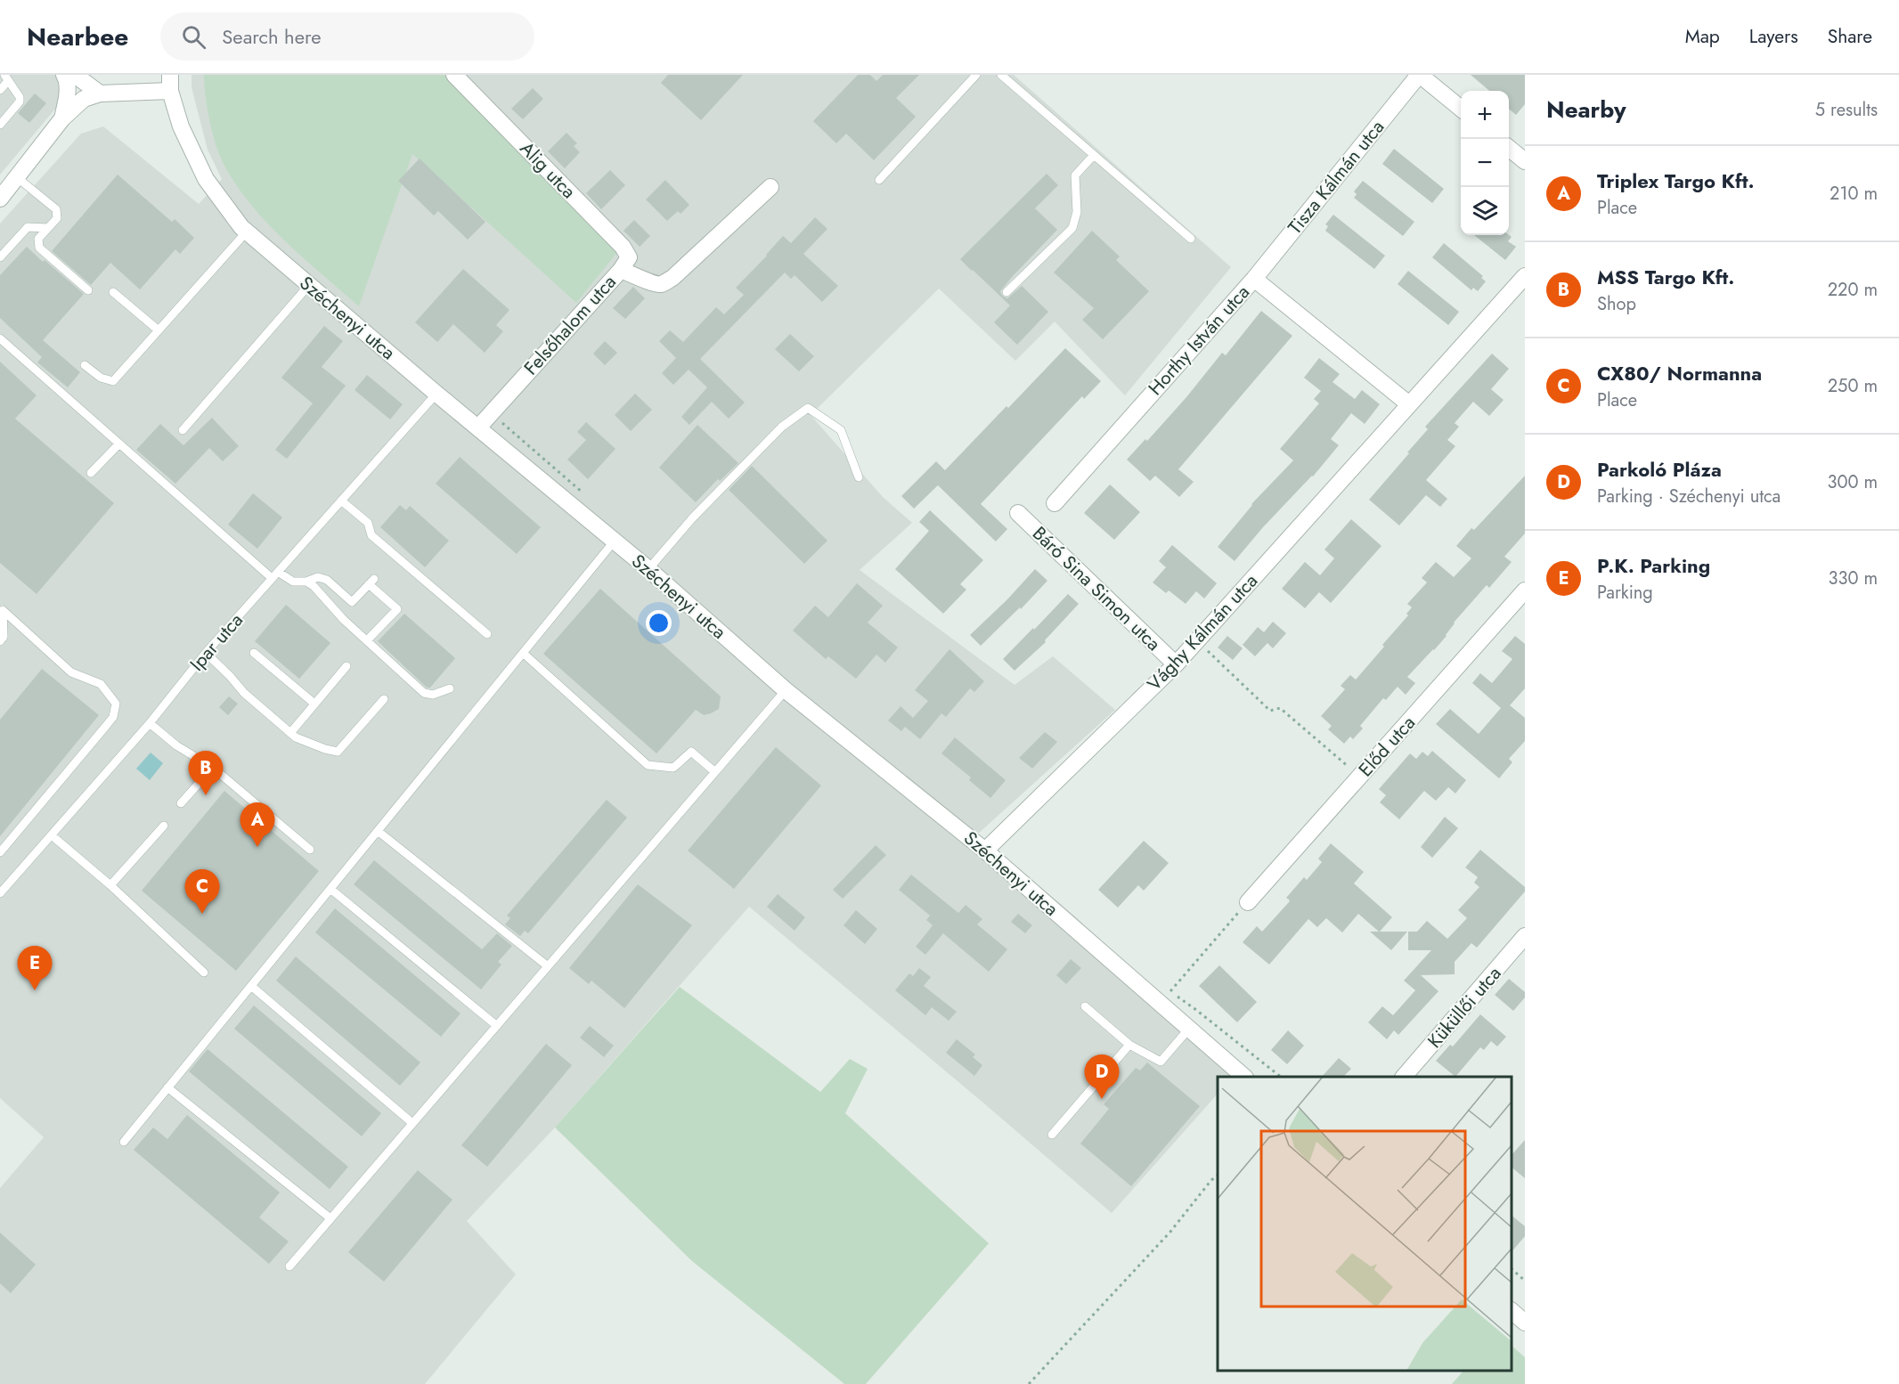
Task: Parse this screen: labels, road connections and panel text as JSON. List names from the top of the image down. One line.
{"streets":{"street":["Alig utca","Tisza Kálmán utca","Széchenyi utca","Felsőhalom utca","Horthy István utca","Báró Sina Simon utca","Vághy Kálmán utca","Előd utca","Küküllői utca"],"lane":["Ipar utca"]},"crossings":[["Alig utca","Felsőhalom utca"],["Tisza Kálmán utca","Horthy István utca"],["Széchenyi utca","Felsőhalom utca"],["Széchenyi utca","Vághy Kálmán utca"],["Széchenyi utca","Ipar utca"],["Horthy István utca","Vághy Kálmán utca"],["Báró Sina Simon utca","Vághy Kálmán utca"]],"page":{"header":"Nearbee","search":"Search here","nav":["Map","Layers","Share"],"heading":["Nearby","5 results"],"map_buttons":["+","−"],"list":[{"mark":"A","name":"Triplex Targo Kft.","note":"Place","value":"210 m"},{"mark":"B","name":"MSS Targo Kft.","note":"Shop","value":"220 m"},{"mark":"C","name":"CX80/ Normanna","note":"Place","value":"250 m"},{"mark":"D","name":"Parkoló Pláza","note":"Parking · Széchenyi utca","value":"300 m"},{"mark":"E","name":"P.K. Parking","note":"Parking","value":"330 m"}],"pins":["B","A","C","E","D"]}}
